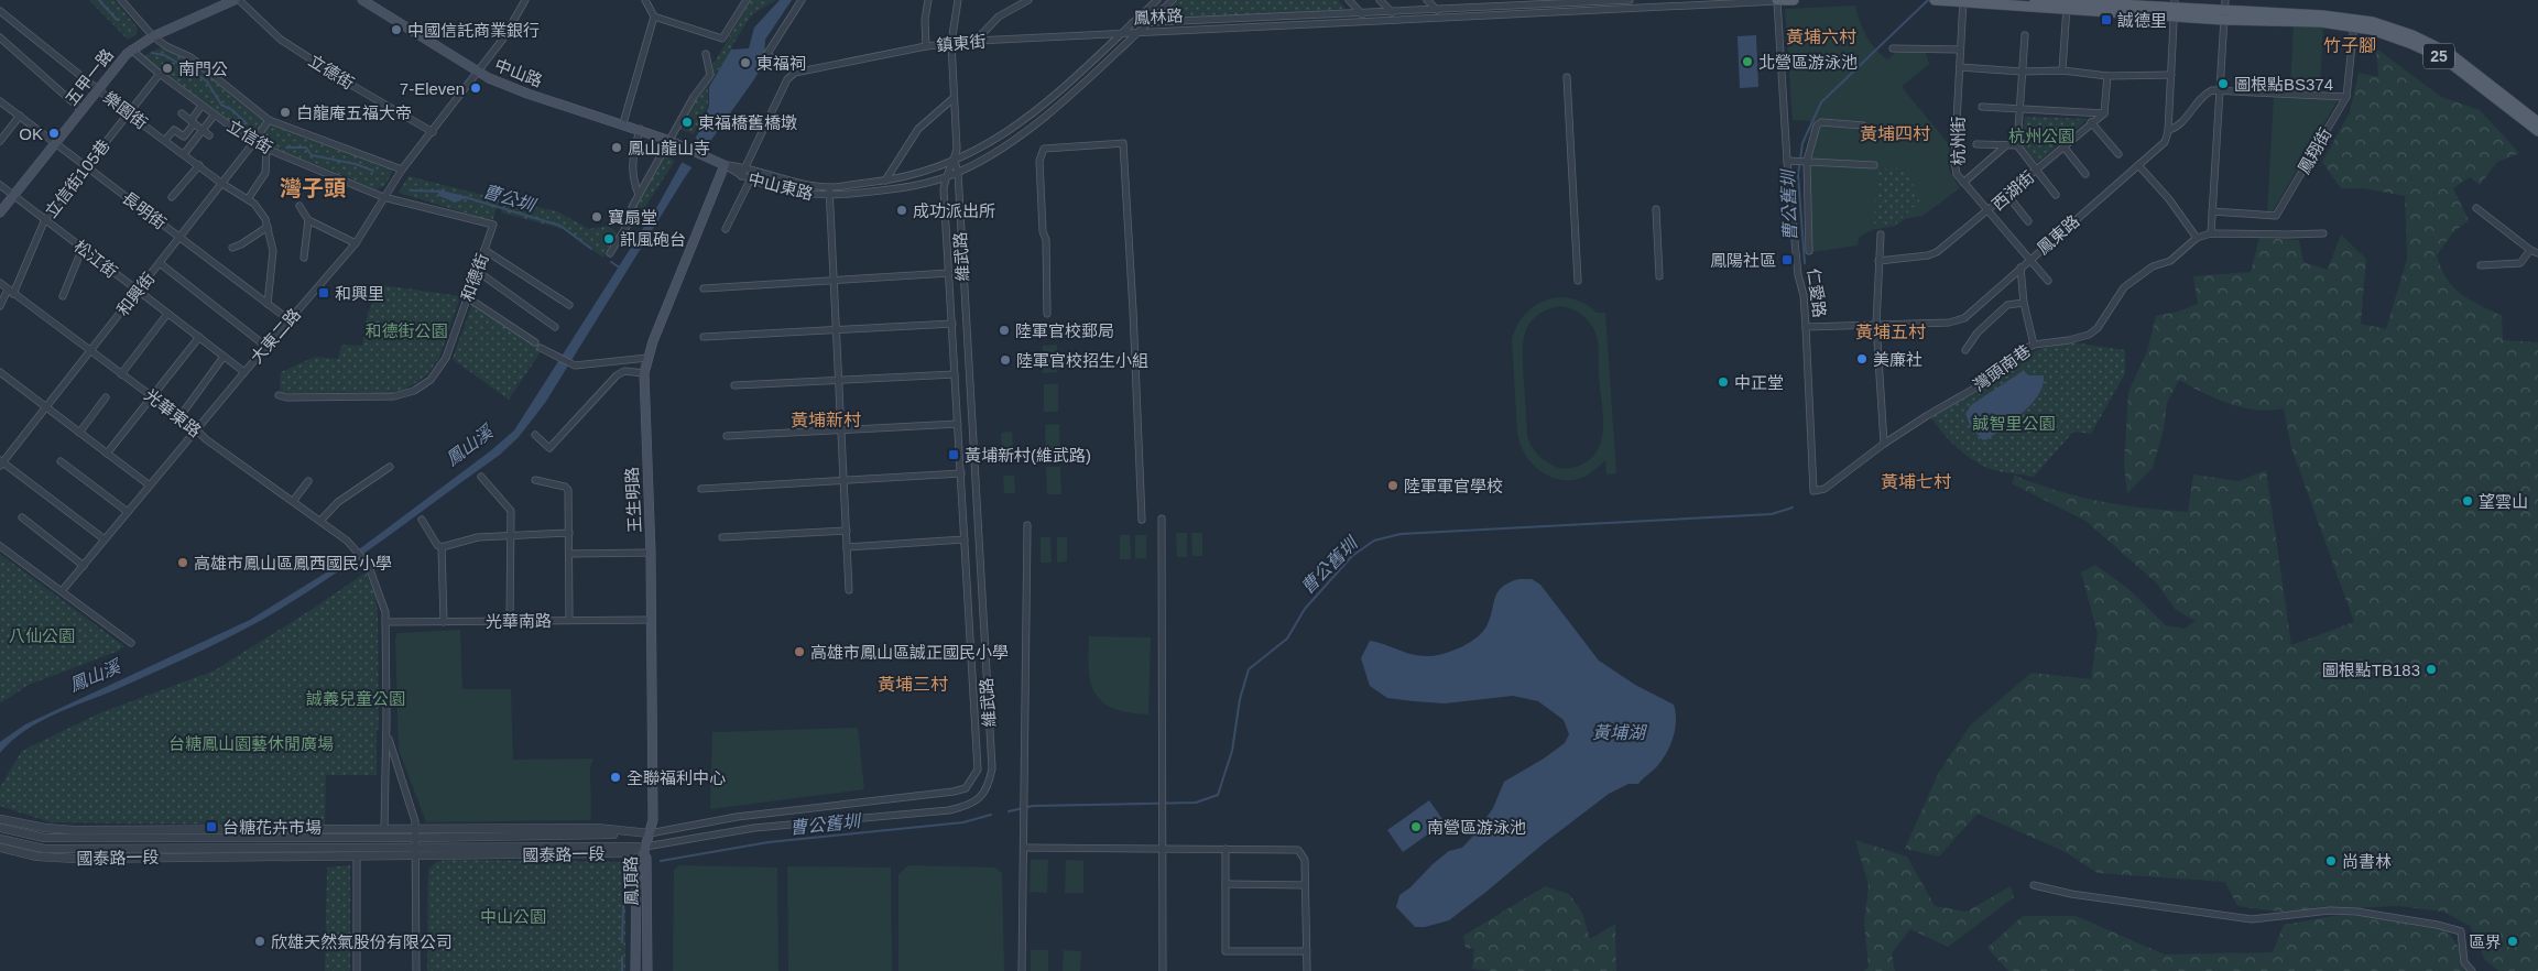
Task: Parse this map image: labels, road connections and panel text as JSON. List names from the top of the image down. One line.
{"streets":{"main road":["鳳林路","25","中山路","五甲一路","王生明路","鳳頂路"],"street":["鎮東街","立德街","樂園街","立信街","杭州街","鳳翔街","立信街105巷","中山東路","西湖街","長明街","鳳東路","維武路","松江街","和德街","仁愛路","和興街","大東二路","灣頭南巷","光華東路","光華南路","國泰路一段"]},"crossings":[["鳳林路","鎮東街"],["鳳林路","中山東路"],["鳳林路","仁愛路"],["鎮東街","中山東路"],["25","杭州街"],["25","鳳翔街"],["立德街","大東二路"],["中山路","中山東路"],["中山路","大東二路"],["中山路","王生明路"],["五甲一路","樂園街"],["五甲一路","立信街"],["五甲一路","長明街"],["五甲一路","松江街"],["樂園街","立信街105巷"],["樂園街","和興街"],["立信街","立信街105巷"],["立信街","和德街"],["立信街","和興街"],["立信街","大東二路"],["杭州街","西湖街"],["杭州街","鳳東路"],["立信街105巷","長明街"],["立信街105巷","松江街"],["立信街105巷","光華東路"],["中山東路","維武路"],["中山東路","王生明路"],["長明街","和興街"],["長明街","大東二路"],["鳳東路","仁愛路"],["維武路","王生明路"],["維武路","國泰路一段"],["維武路","鳳頂路"],["松江街","和興街"],["松江街","大東二路"],["和德街","大東二路"],["仁愛路","灣頭南巷"],["和興街","光華東路"],["大東二路","光華東路"],["光華東路","光華南路"],["王生明路","光華南路"],["王生明路","國泰路一段"],["王生明路","鳳頂路"],["國泰路一段","鳳頂路"]],"districts":["黃埔六村","竹子腳","黃埔四村","灣子頭","黃埔五村","黃埔新村","黃埔七村","黃埔三村"],"water":["曹公圳","曹公舊圳","鳳山溪","黃埔湖"],"parks":["杭州公園","和德街公園","誠智里公園","八仙公園","誠義兒童公園","台糖鳳山園藝休閒廣場","中山公園"],"places":{"transit":["誠德里","鳳陽社區","和興里","黃埔新村(維武路)","台糖花卉市場"],"other":["中國信託商業銀行","北營區游泳池","東福祠","南門公","圖根點BS374","7-Eleven","白龍庵五福大帝","東福橋舊橋墩","OK","鳳山龍山寺","成功派出所","寶扇堂","訊風砲台","陸軍官校郵局","美廉社","陸軍官校招生小組","中正堂","陸軍軍官學校","望雲山","高雄市鳳山區鳳西國民小學","高雄市鳳山區誠正國民小學","圖根點TB183","全聯福利中心","南營區游泳池","尚書林","欣雄天然氣股份有限公司","區界"]}}
